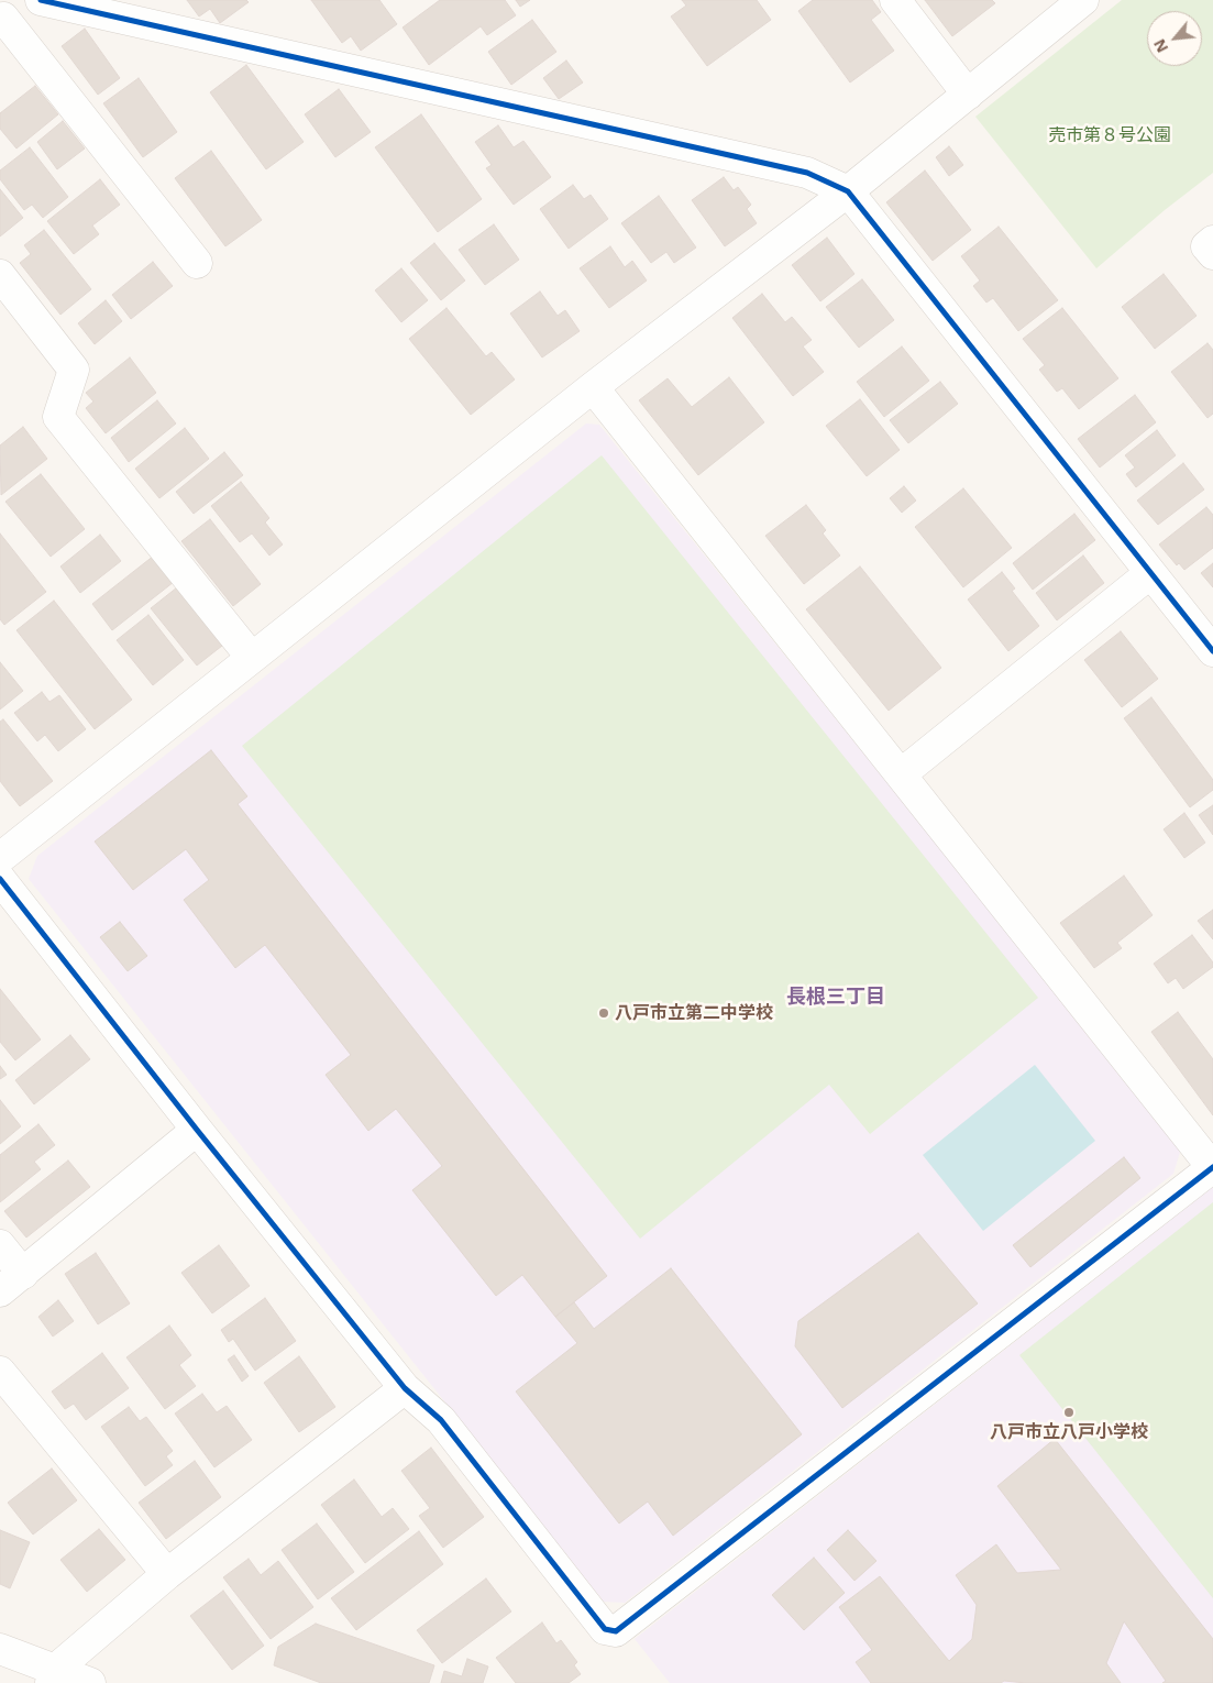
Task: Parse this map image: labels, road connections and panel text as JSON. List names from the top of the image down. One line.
{"districts":["長根三丁目"],"parks":["売市第８号公園"],"places":["八戸市立第二中学校","八戸市立八戸小学校"],"north":"bottom left"}
